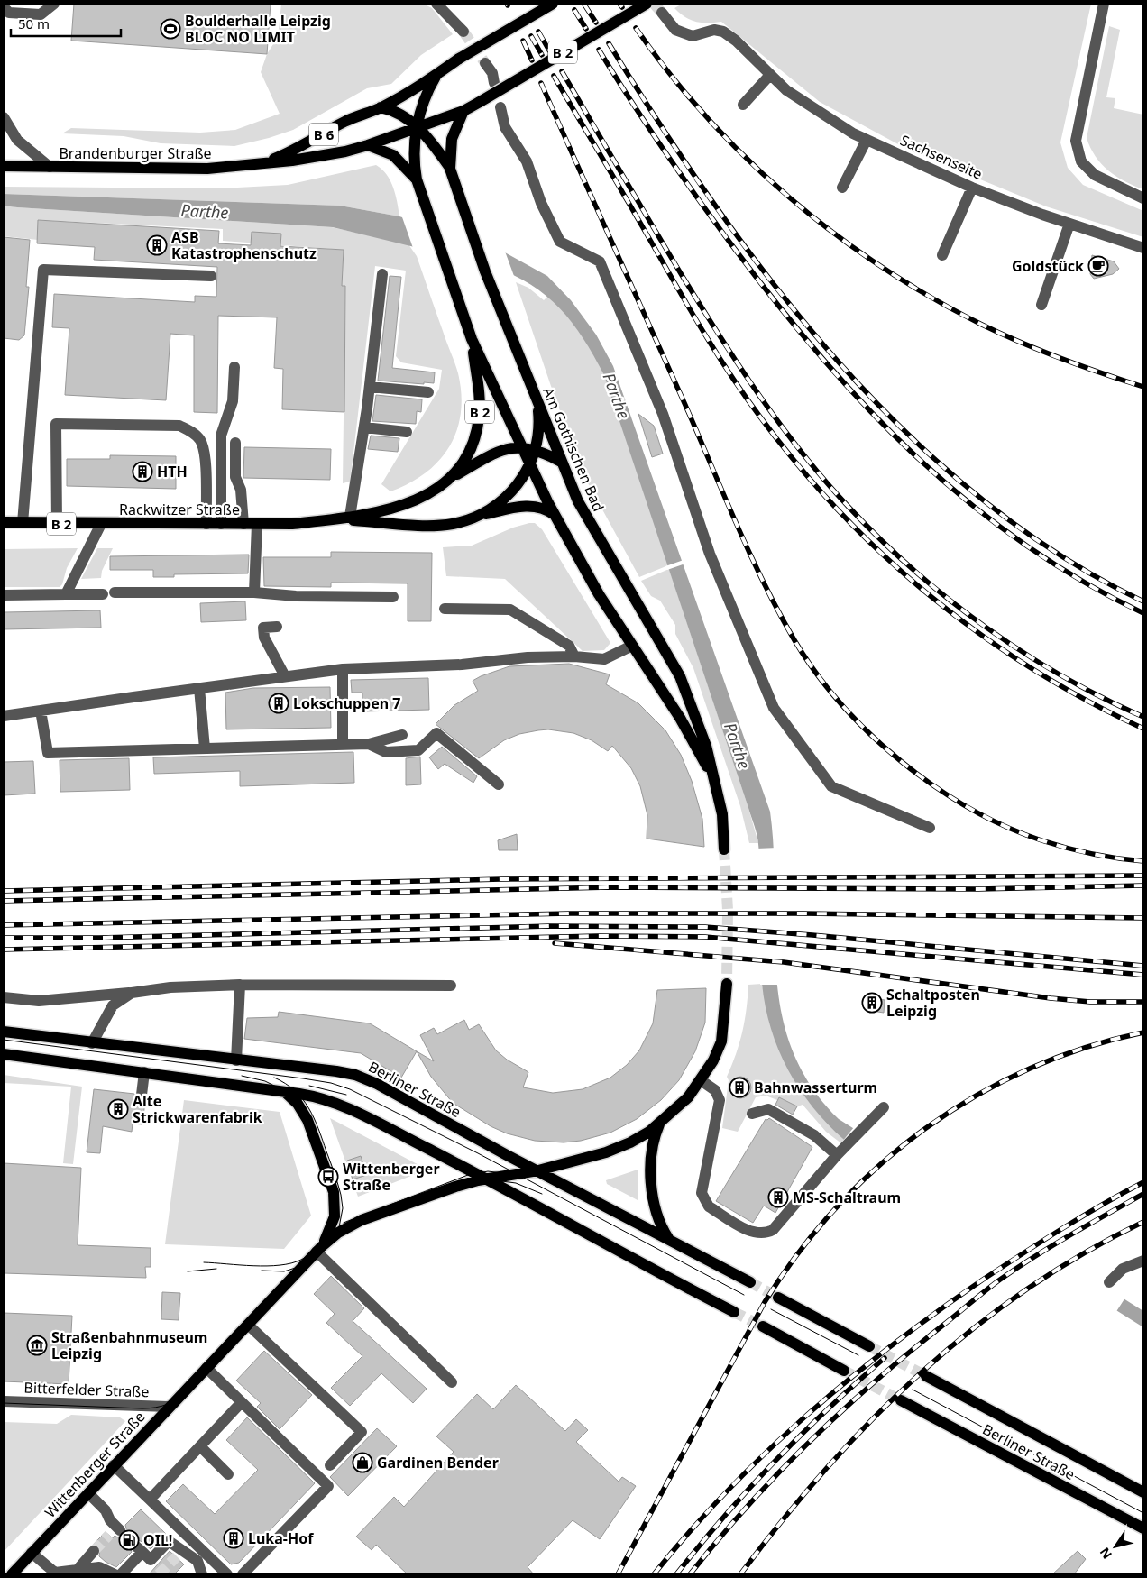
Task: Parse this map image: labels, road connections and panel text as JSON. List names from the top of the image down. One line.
{"streets":{"main road":["B 2","B 6","Brandenburger Straße","Am Gothischen Bad","Rackwitzer Straße","Berliner Straße","Wittenberger Straße"],"street":["Sachsenseite","Bitterfelder Straße"]},"crossings":[["B 2","Am Gothischen Bad"],["B 2","Rackwitzer Straße"],["Brandenburger Straße","Am Gothischen Bad"],["Am Gothischen Bad","Rackwitzer Straße"],["Bitterfelder Straße","Wittenberger Straße"]],"water":["Parthe"],"places":{"sports":["Boulderhalle Leipzig BLOC NO LIMIT"],"building":["ASB Katastrophenschutz","HTH","Lokschuppen 7","Schaltposten Leipzig","Bahnwasserturm","Alte Strickwarenfabrik","MS-Schaltraum","Luka-Hof"],"cafe":["Goldstück"],"bus stop":["Wittenberger Straße"],"museum":["Straßenbahnmuseum Leipzig"],"shop":["Gardinen Bender"],"fuel station":["OIL!"]},"scale_bar":"50 m","north":"bottom left"}
